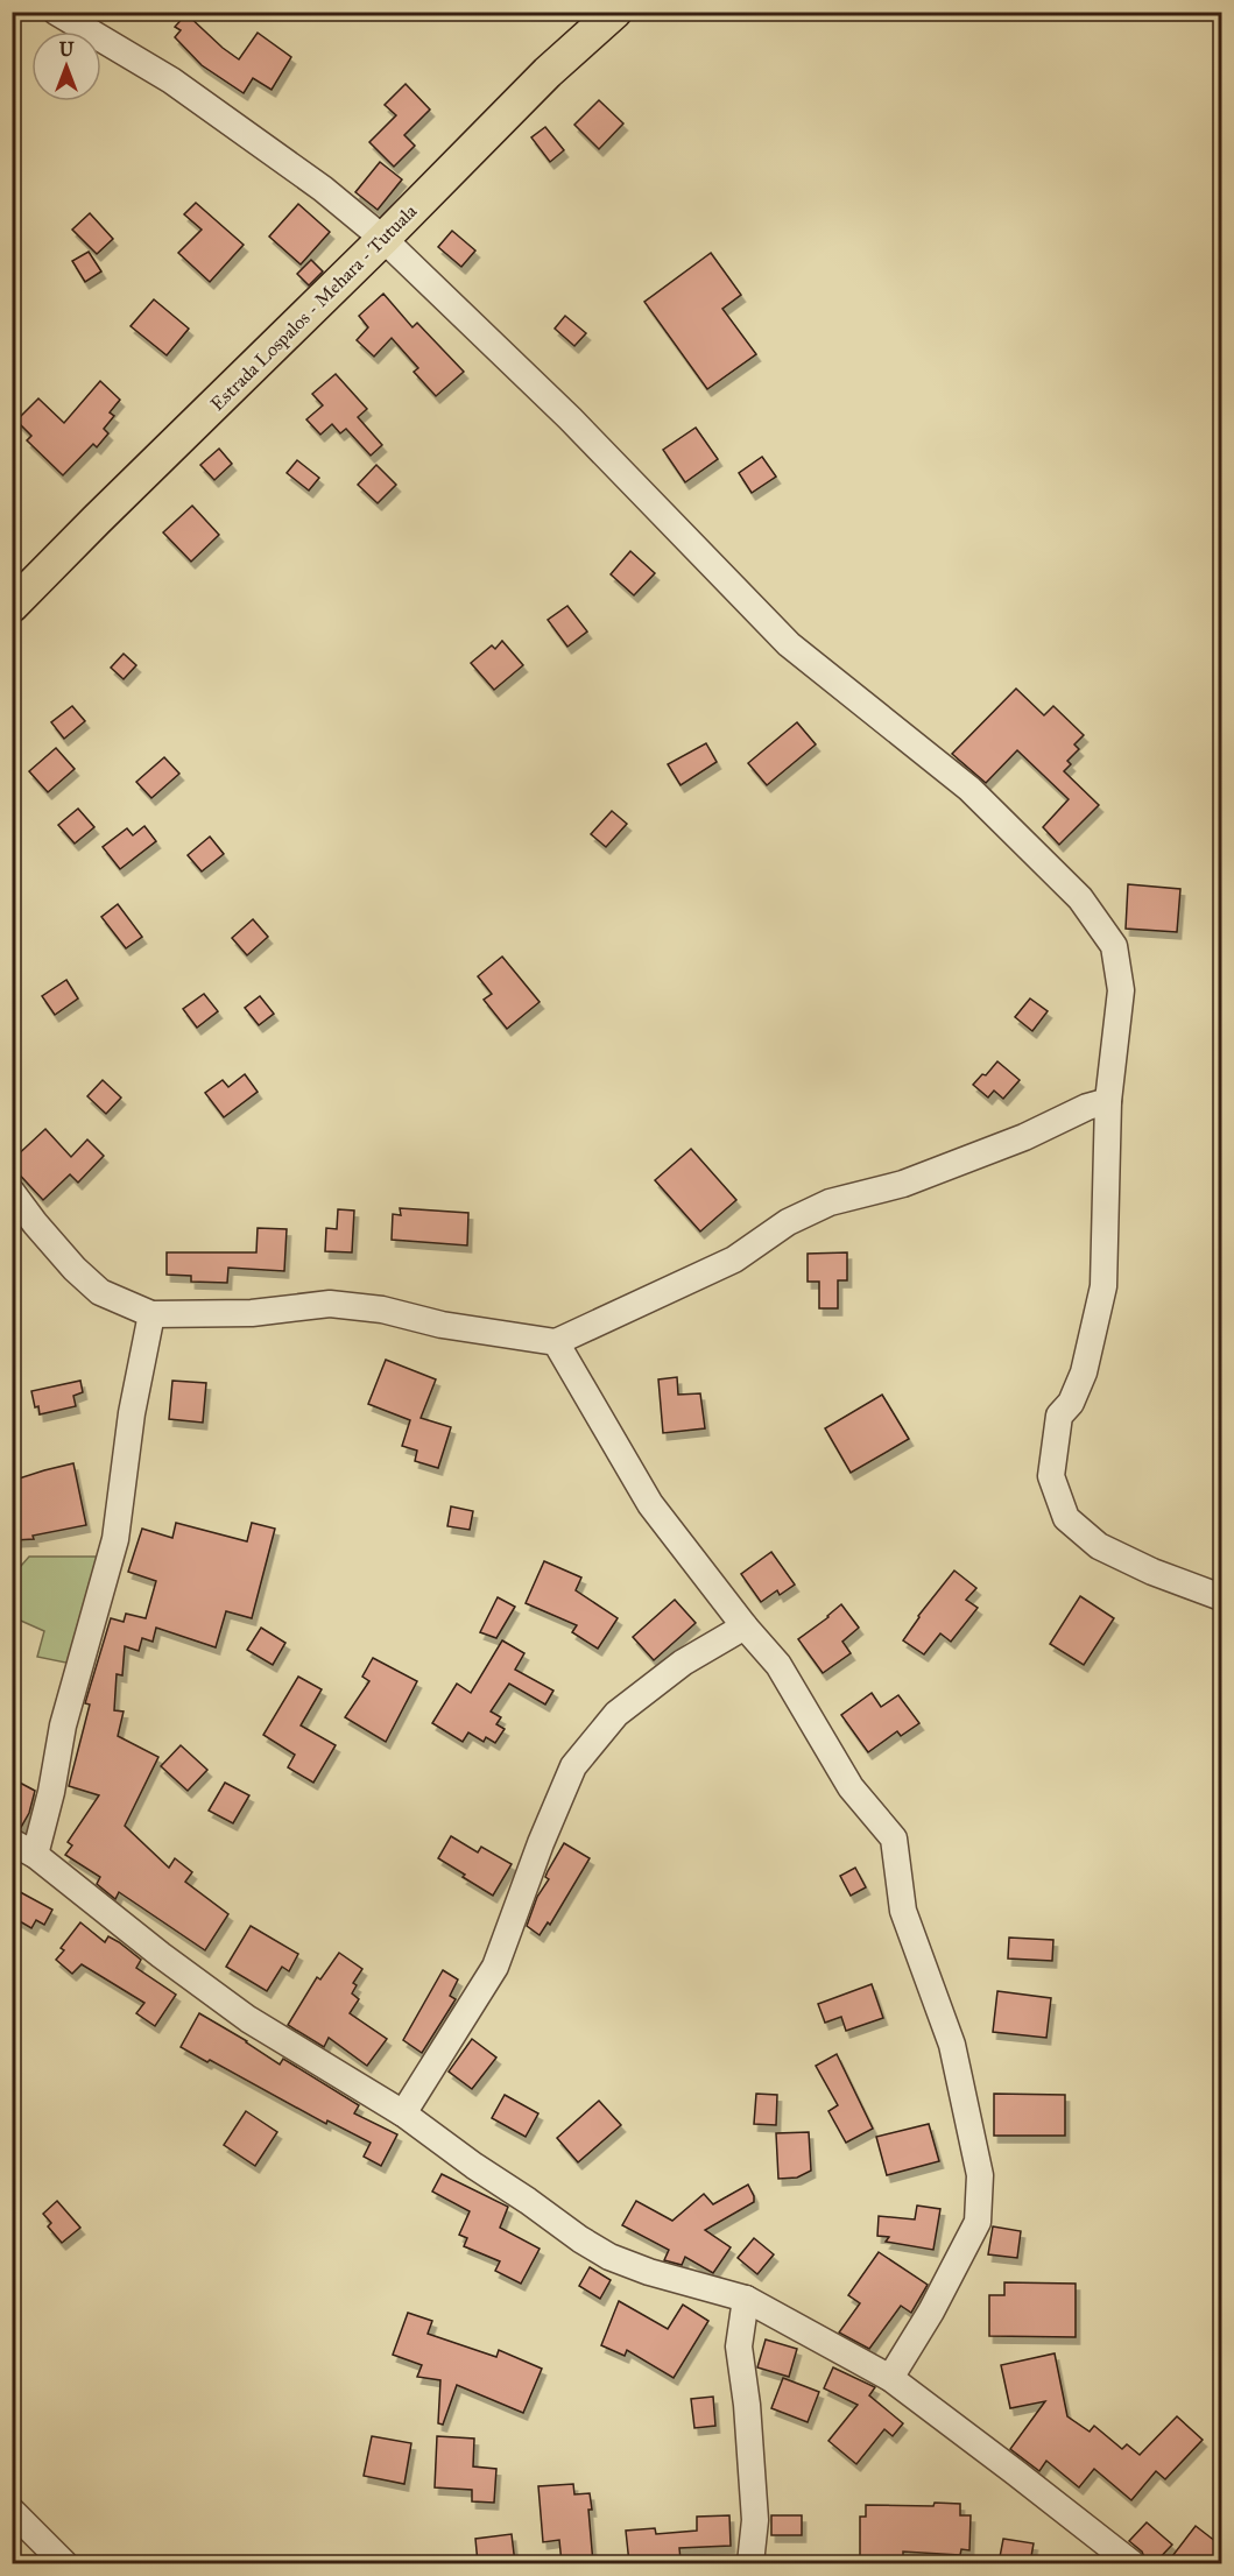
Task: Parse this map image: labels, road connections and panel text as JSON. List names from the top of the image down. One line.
{"streets":{"main road":["Estrada Lospalos - Mehara - Tutuala"]},"north":"top"}
